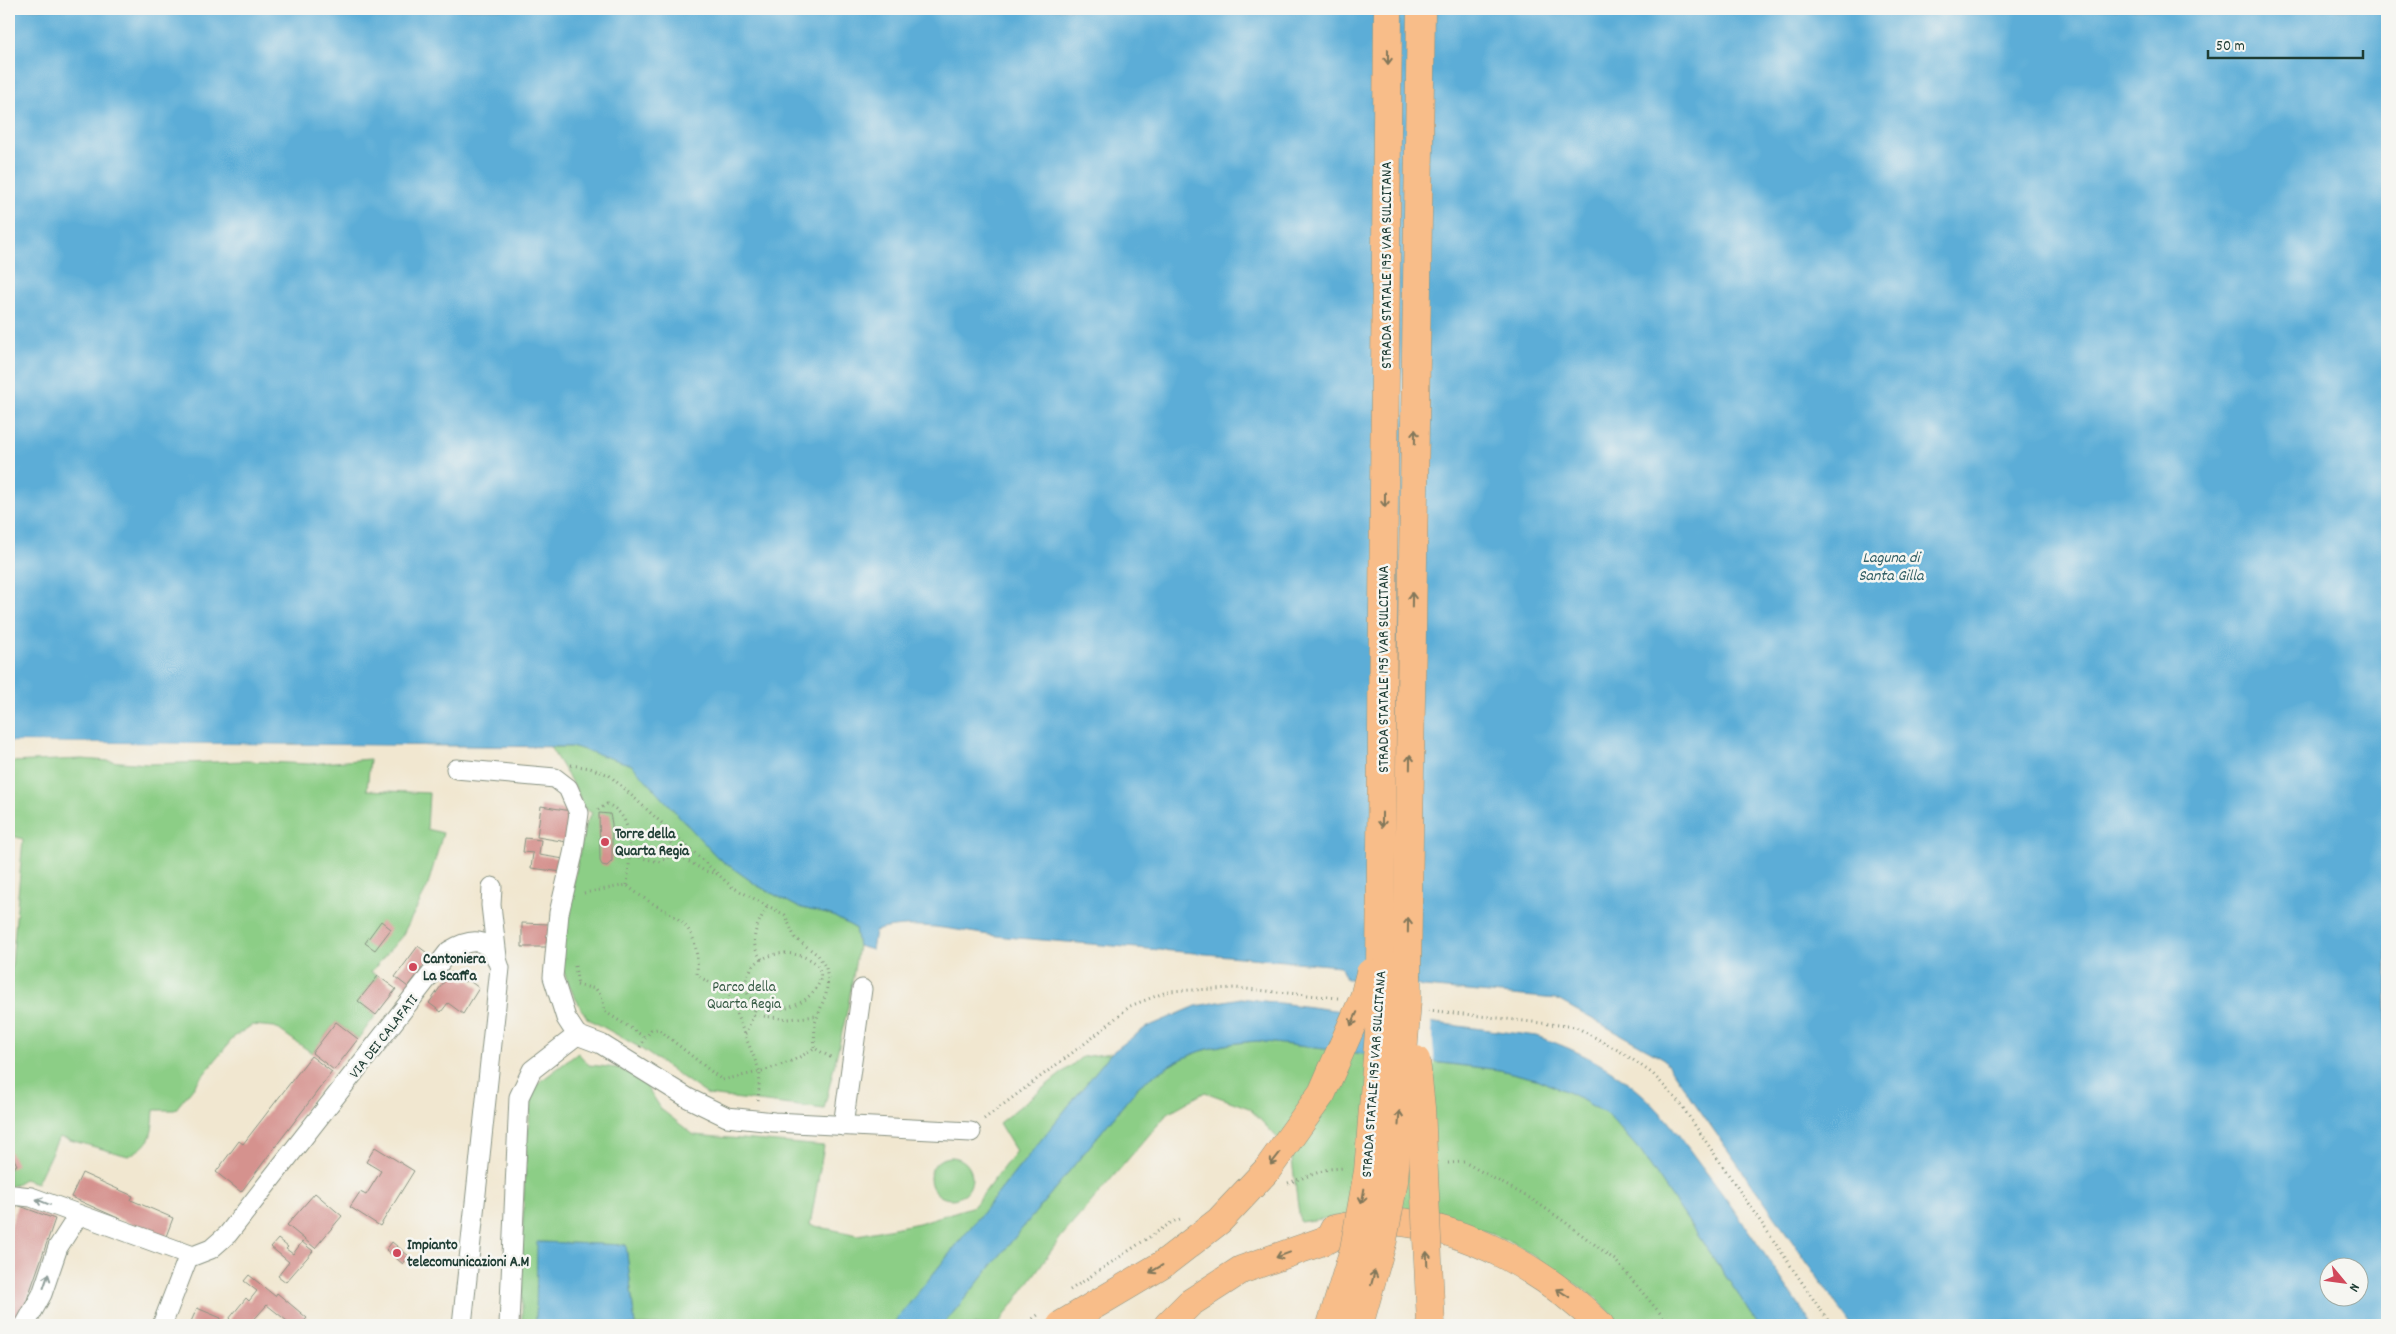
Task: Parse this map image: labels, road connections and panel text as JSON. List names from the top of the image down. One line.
{"streets":{"highway":["STRADA STATALE 195 VAR SULCITANA"],"street":["VIA DEI CALAFATI"]},"water":["Laguna di Santa Gilla"],"parks":["Parco della Quarta Regia"],"places":["Torre della Quarta Regia","Cantoniera La Scaffa","Impianto telecomunicazioni A.M"],"scale_bar":"50 m","north":"bottom right"}
